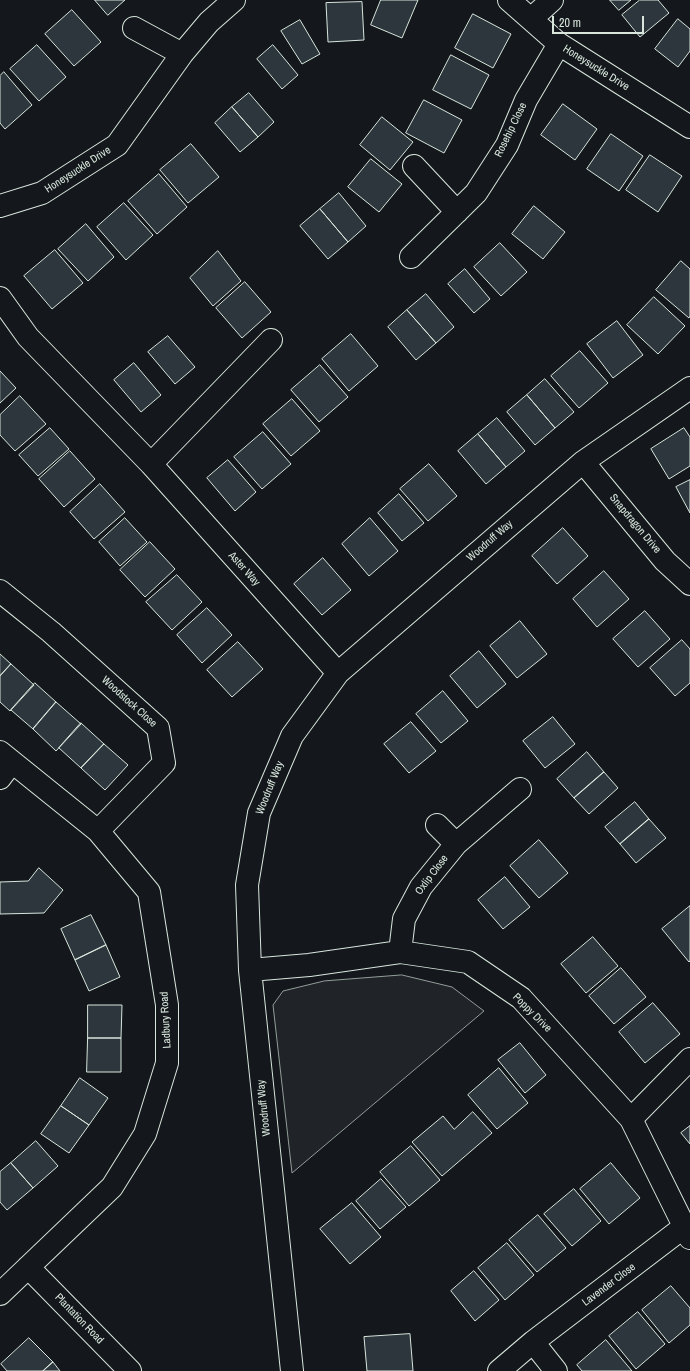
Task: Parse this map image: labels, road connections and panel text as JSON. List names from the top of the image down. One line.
{"streets":{"street":["Honeysuckle Drive","Rosehip Close","Snapdragon Drive","Woodruff Way","Aster Way","Woodstock Close","Oxlip Close","Poppy Drive","Ladbury Road","Lavender Close","Plantation Road"]},"crossings":[["Honeysuckle Drive","Rosehip Close"],["Snapdragon Drive","Woodruff Way"],["Woodruff Way","Aster Way"],["Woodruff Way","Poppy Drive"],["Woodstock Close","Ladbury Road"],["Oxlip Close","Poppy Drive"],["Poppy Drive","Lavender Close"],["Ladbury Road","Plantation Road"]],"scale_bar":"20 m"}
